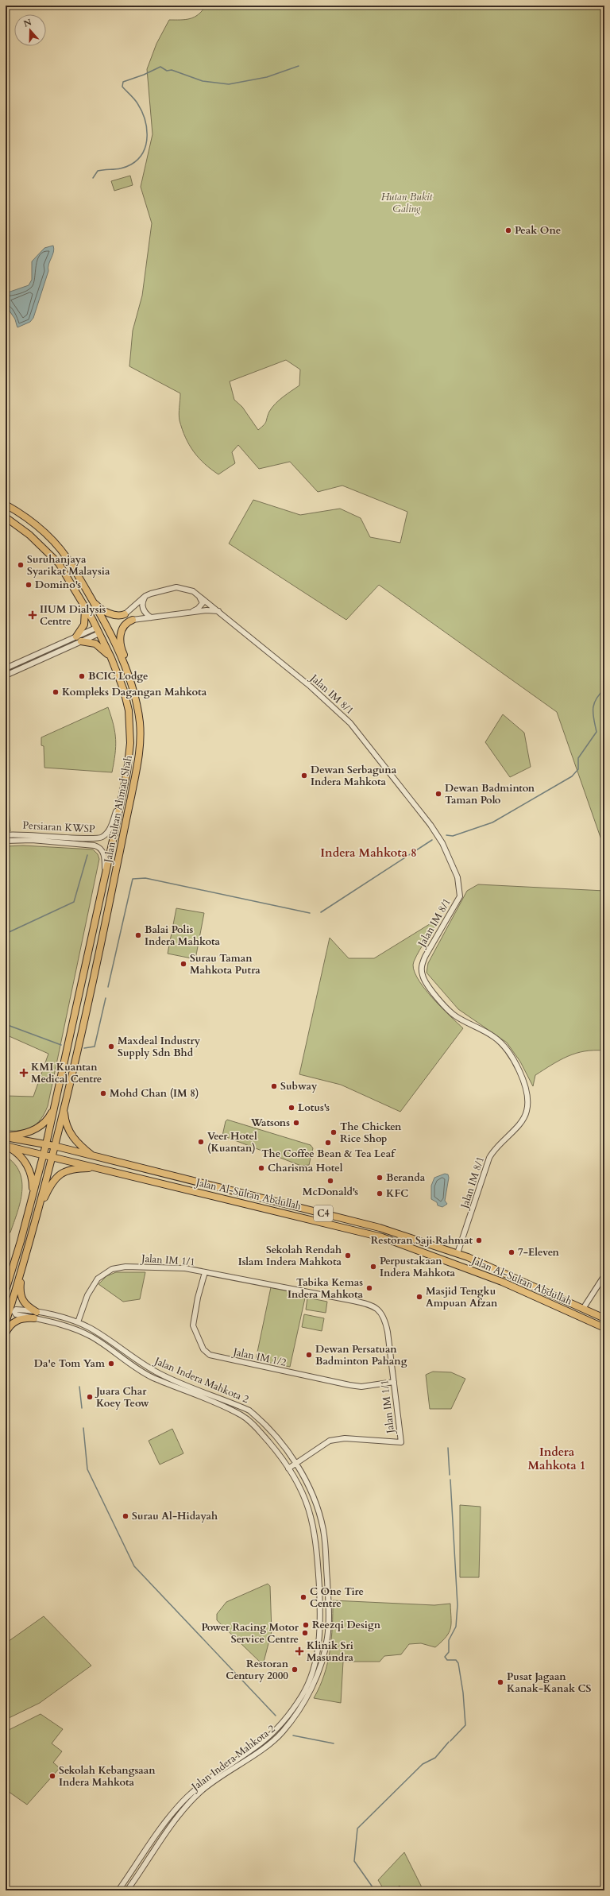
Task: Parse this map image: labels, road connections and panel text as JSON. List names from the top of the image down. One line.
{"streets":{"main road":["Jalan Sultan Ahmad Shah","Jalan Al-Sultan Abdullah","C4"],"street":["Jalan IM 8/1","Persiaran KWSP","Jalan IM 1/1","Jalan IM 1/2","Jalan Indera Mahkota 2"]},"crossings":[["Jalan IM 8/1","Jalan Al-Sultan Abdullah"],["Jalan Sultan Ahmad Shah","Persiaran KWSP"],["Jalan Sultan Ahmad Shah","Jalan Al-Sultan Abdullah"],["Jalan IM 1/1","Jalan IM 1/2"],["Jalan IM 1/1","Jalan Indera Mahkota 2"]],"districts":["Indera Mahkota 8","Indera Mahkota 1"],"parks":["Hutan Bukit Galing"],"places":{"other":["Peak One","Suruhanjaya Syarikat Malaysia","Domino's","BCIC Lodge","Kompleks Dagangan Mahkota","Dewan Serbaguna Indera Mahkota","Dewan Badminton Taman Polo","Balai Polis Indera Mahkota","Surau Taman Mahkota Putra","Maxdeal Industry Supply Sdn Bhd","Subway","Mohd Chan (IM 8)","Lotus's","Watsons","The Chicken Rice Shop","Veer Hotel (Kuantan)","The Coffee Bean & Tea Leaf","Charisma Hotel","Beranda","McDonald's","KFC","Restoran Saji Rahmat","7-Eleven","Sekolah Rendah Islam Indera Mahkota","Perpustakaan Indera Mahkota","Tabika Kemas Indera Mahkota","Masjid Tengku Ampuan Afzan","Dewan Persatuan Badminton Pahang","Da'e Tom Yam","Juara Char Koey Teow","Surau Al-Hidayah","C One Tire Centre","Reezqi Design","Power Racing Motor Service Centre","Restoran Century 2000","Pusat Jagaan Kanak-Kanak CS","Sekolah Kebangsaan Indera Mahkota"],"health":["IIUM Dialysis Centre","KMI Kuantan Medical Centre","Klinik Sri Masundra"]},"north":"top"}
